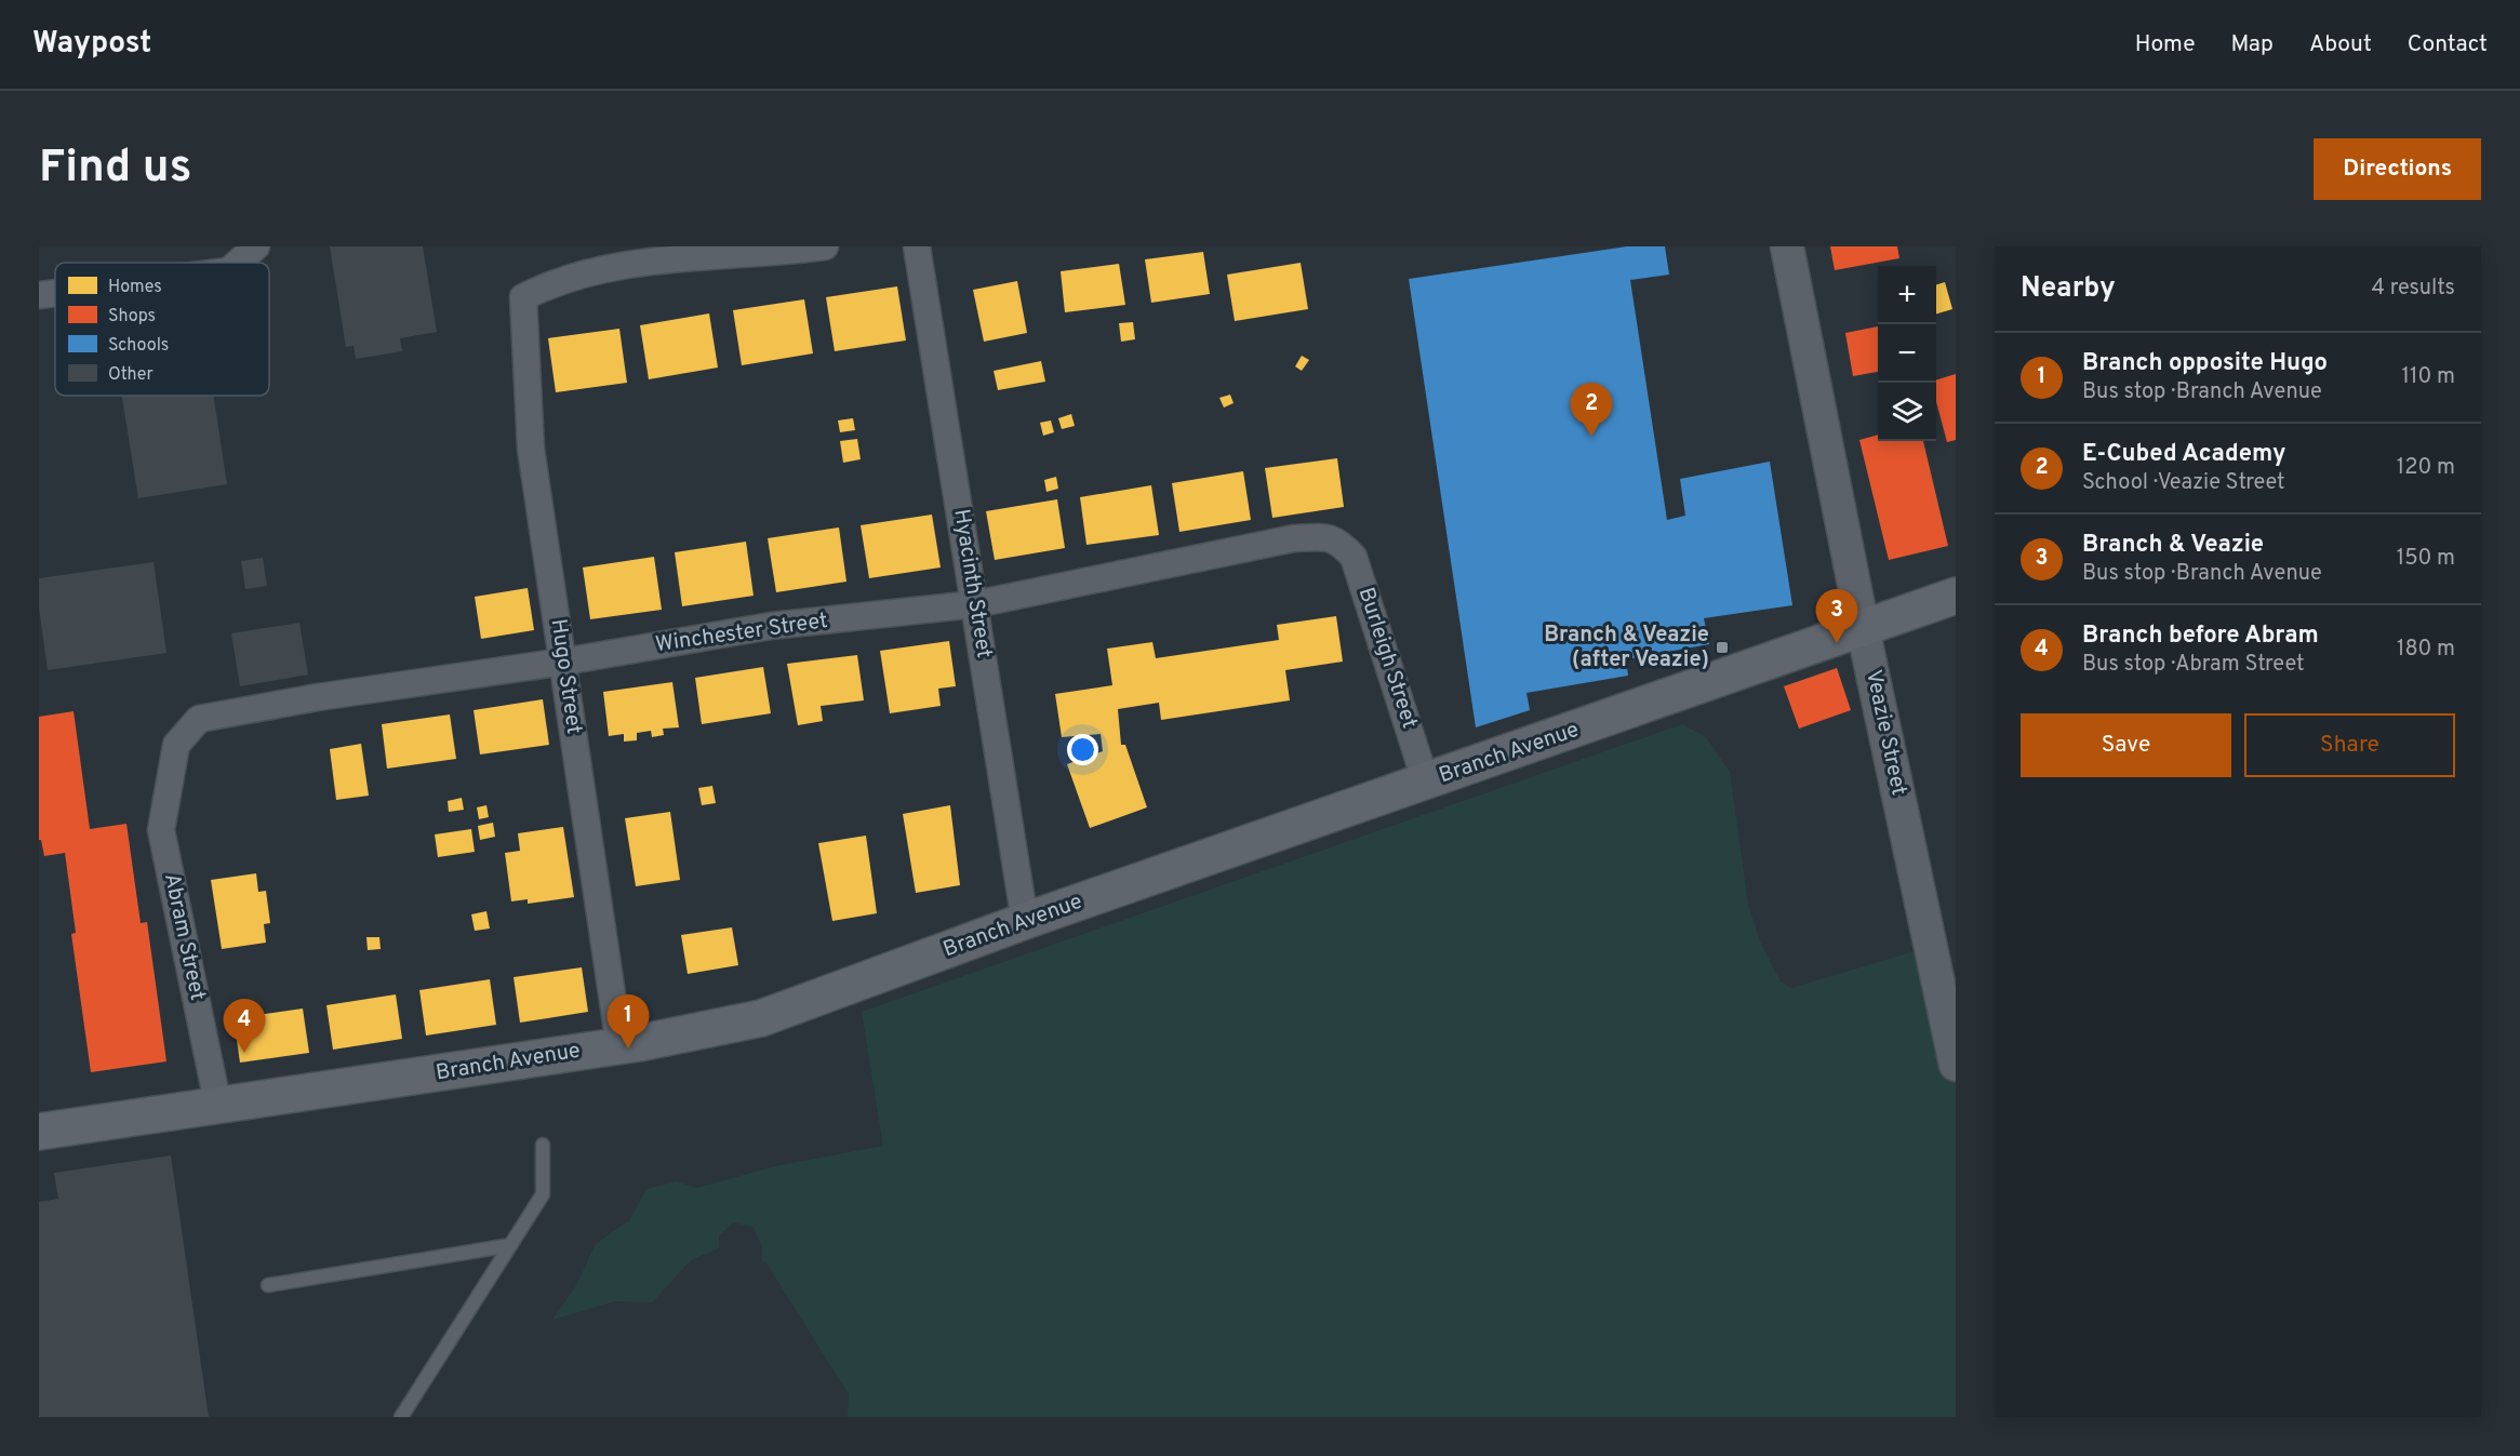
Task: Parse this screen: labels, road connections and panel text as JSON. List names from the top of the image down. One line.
{"streets":{"main road":["Branch Avenue"],"street":["Hyacinth Street","Winchester Street","Burleigh Street","Hugo Street","Veazie Street","Abram Street"]},"crossings":[["Hyacinth Street","Winchester Street"],["Hyacinth Street","Branch Avenue"],["Winchester Street","Burleigh Street"],["Winchester Street","Hugo Street"],["Winchester Street","Abram Street"],["Burleigh Street","Branch Avenue"],["Hugo Street","Branch Avenue"],["Veazie Street","Branch Avenue"],["Branch Avenue","Abram Street"]],"places":{"transit":["Branch & Veazie (after Veazie)"]},"legend":["Homes","Shops","Schools","Other"],"page":{"header":"Waypost","nav":["Home","Map","About","Contact"],"buttons":["Directions",["Save","Share"]],"title":"Find us","heading":["Nearby","4 results"],"map_buttons":["+","−"],"list":[{"mark":"1","name":"Branch opposite Hugo","note":"Bus stop · Branch Avenue","value":"110 m"},{"mark":"2","name":"E-Cubed Academy","note":"School · Veazie Street","value":"120 m"},{"mark":"3","name":"Branch & Veazie","note":"Bus stop · Branch Avenue","value":"150 m"},{"mark":"4","name":"Branch before Abram","note":"Bus stop · Abram Street","value":"180 m"}],"pins":["2","3","1","4"]}}
